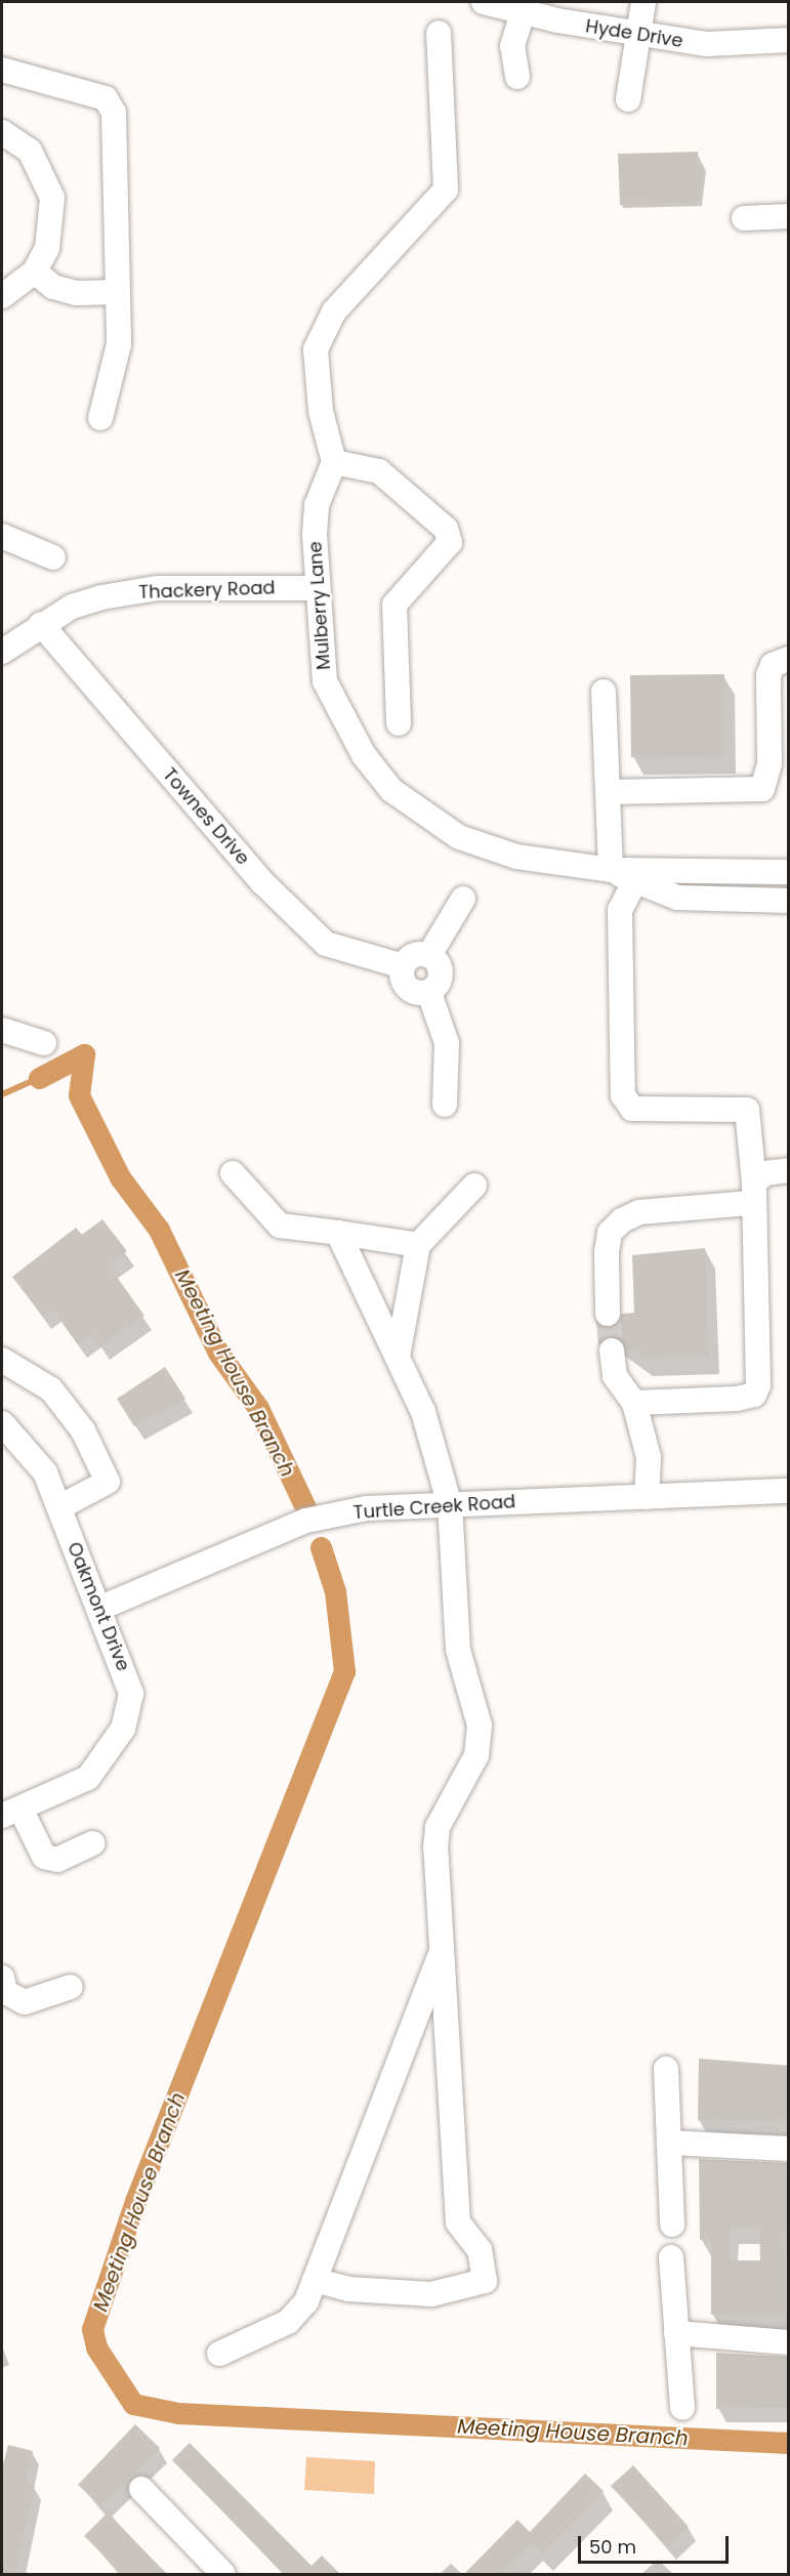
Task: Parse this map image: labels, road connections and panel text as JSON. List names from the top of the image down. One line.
{"streets":{"street":["Hyde Drive","Thackery Road","Mulberry Lane","Townes Drive","Turtle Creek Road","Oakmont Drive"]},"crossings":[["Thackery Road","Mulberry Lane"],["Thackery Road","Townes Drive"],["Turtle Creek Road","Oakmont Drive"]],"water":["Meeting House Branch"],"scale_bar":"50 m"}
